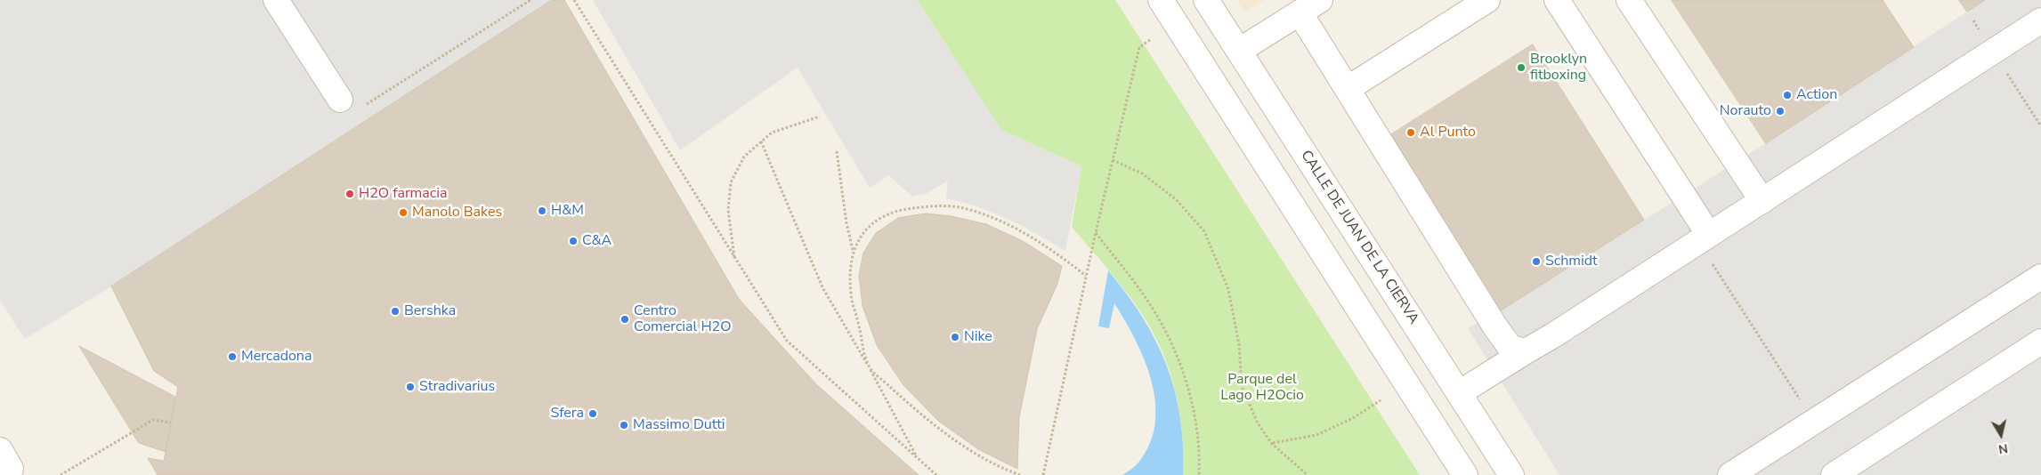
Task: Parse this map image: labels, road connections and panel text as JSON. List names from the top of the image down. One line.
{"streets":{"street":["CALLE DE JUAN DE LA CIERVA"]},"parks":["Parque del Lago H2Ocio"],"places":["Brooklyn fitboxing","Action","Norauto","Al Punto","H2O farmacia","H&M","Manolo Bakes","C&A","Schmidt","Bershka","Centro Comercial H2O","Nike","Mercadona","Stradivarius","Sfera","Massimo Dutti"],"north":"bottom"}
